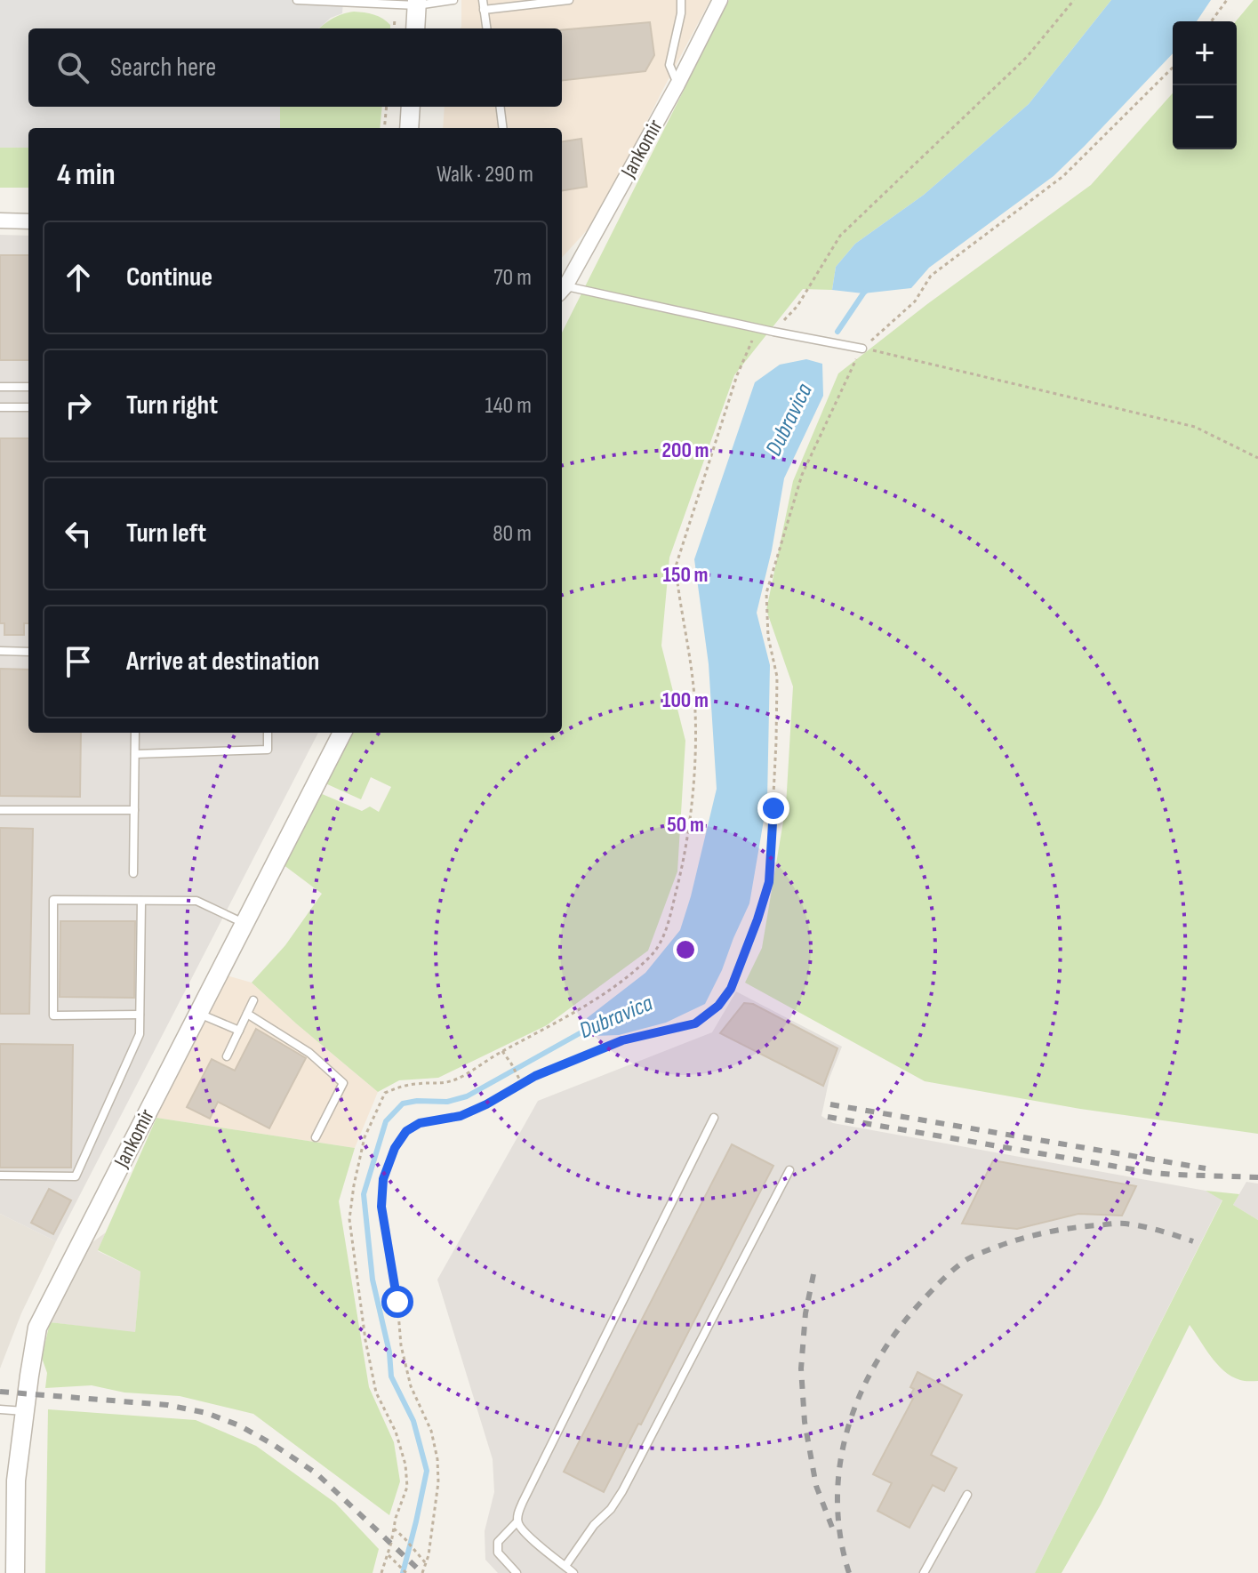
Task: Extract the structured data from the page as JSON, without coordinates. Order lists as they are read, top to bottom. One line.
{"streets":{"street":["Jankomir"]},"water":["Dubravica"],"page":{"map_buttons":["+","−"],"search":"Search here","heading":["4 min","Walk · 290 m"],"list":[["Continue","70 m"],["Turn right","140 m"],["Turn left","80 m"],"Arrive at destination"]},"rings":["200 m","150 m","100 m","50 m"]}
